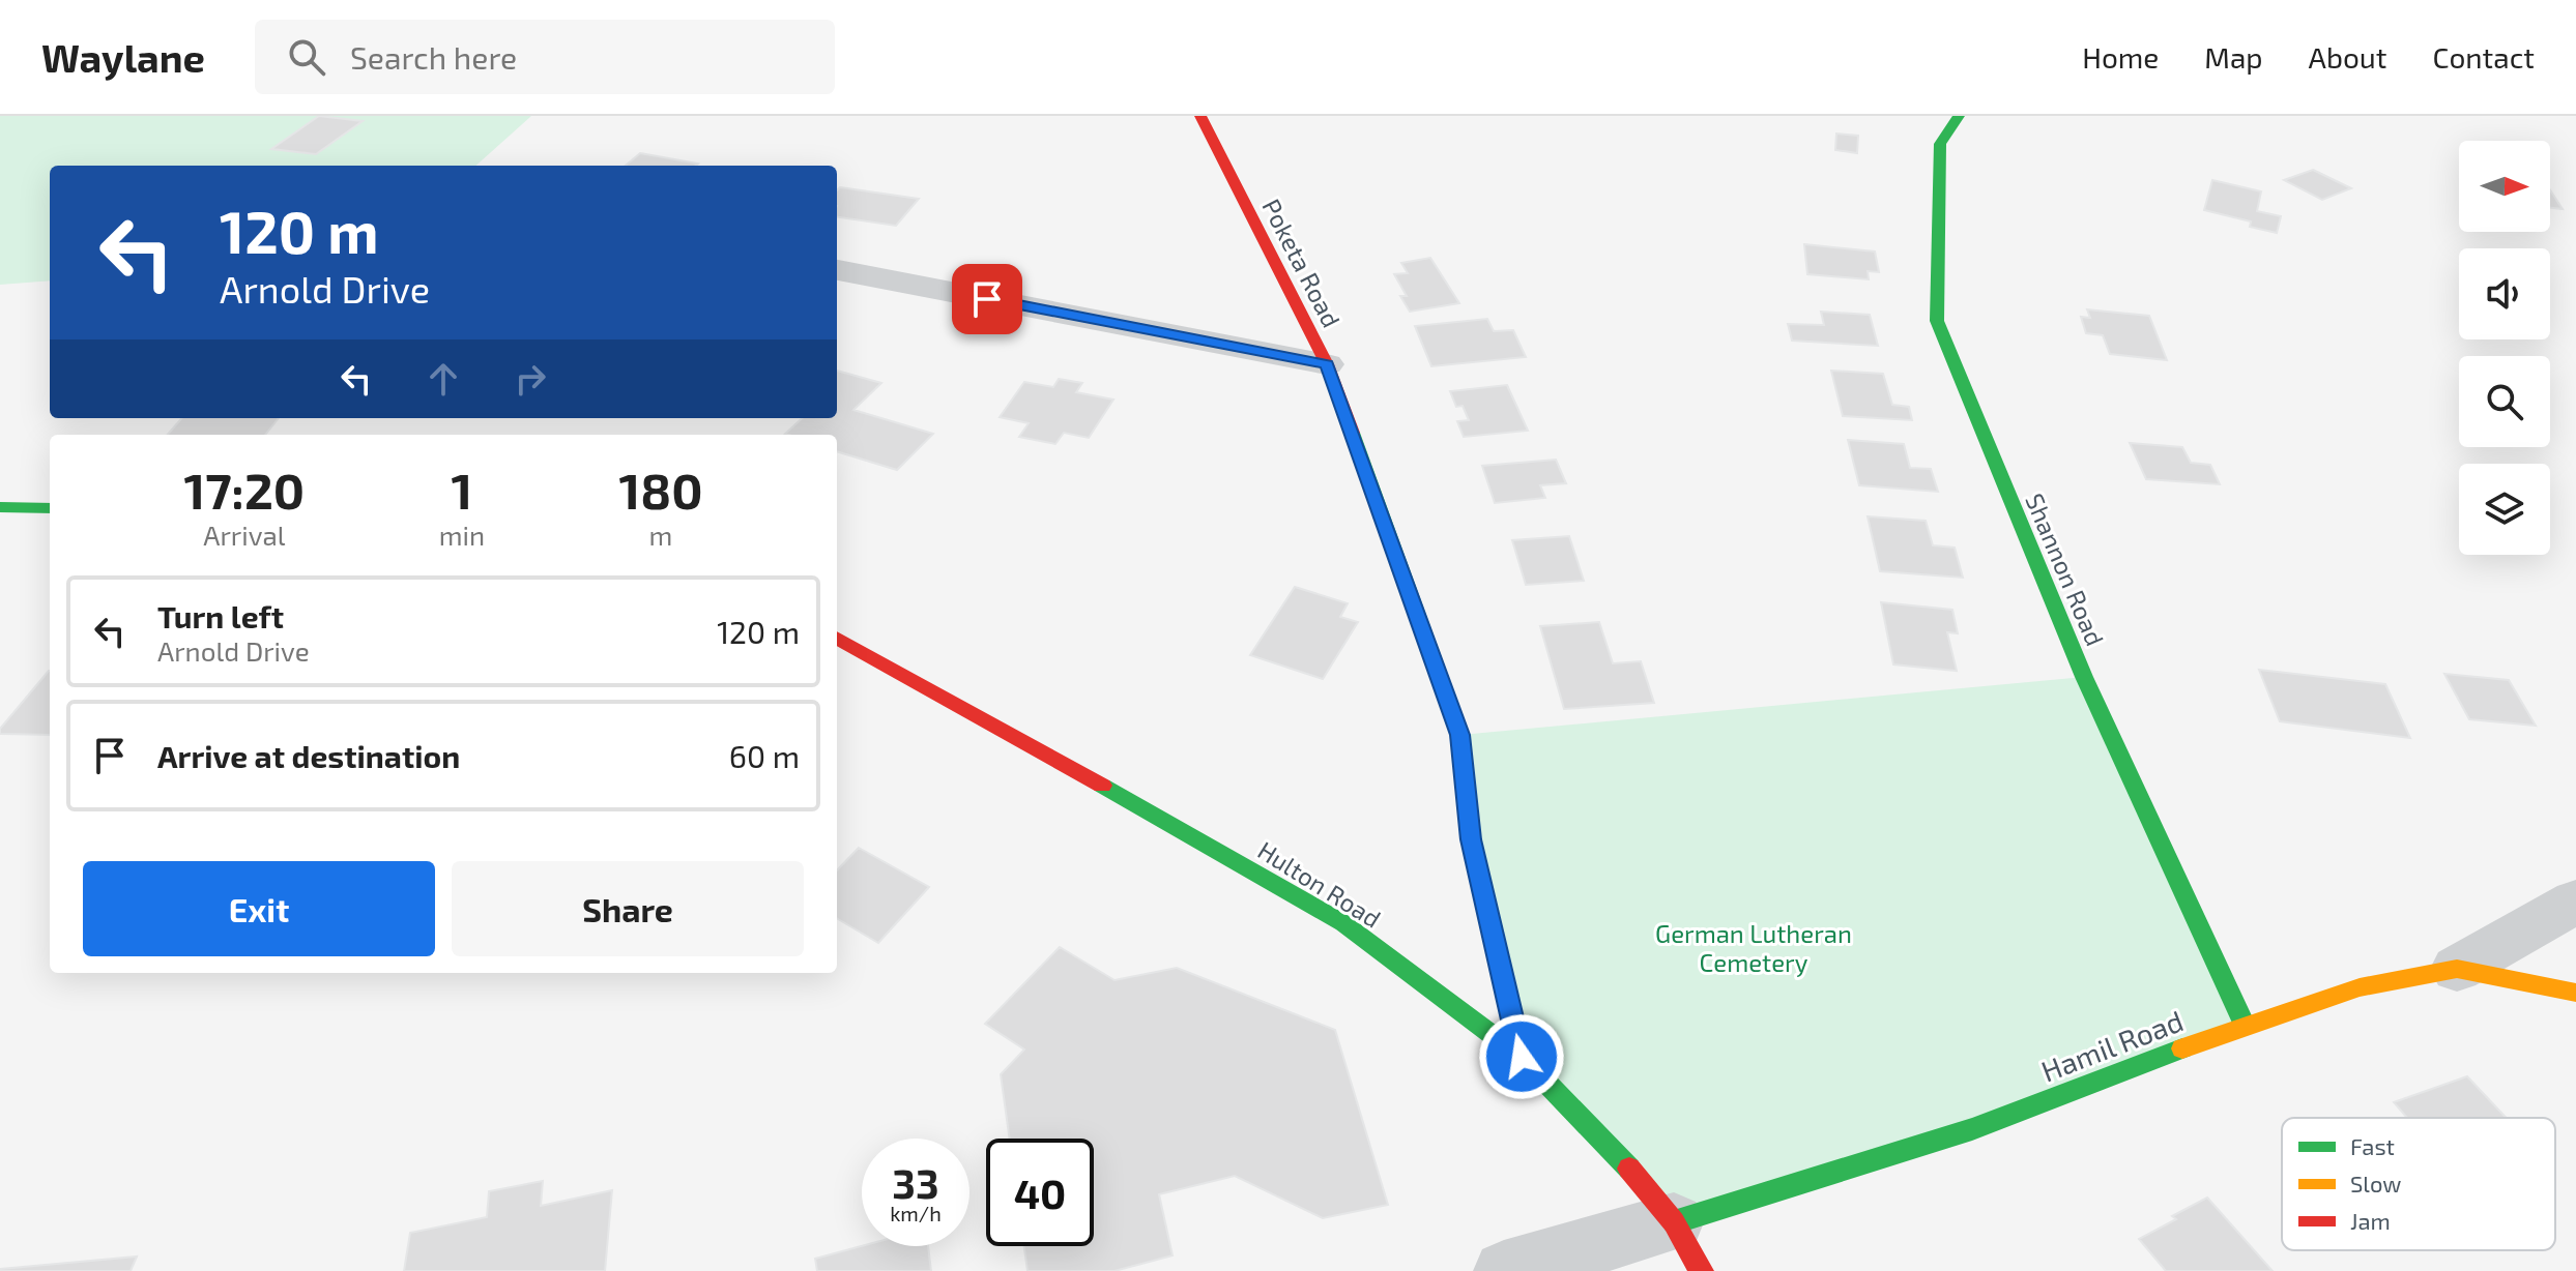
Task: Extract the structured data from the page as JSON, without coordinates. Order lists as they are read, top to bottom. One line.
{"streets":{"street":["Poketa Road","Shannon Road","Hulton Road","Hamil Road"]},"crossings":[["Poketa Road","Hulton Road"],["Shannon Road","Hamil Road"],["Hulton Road","Hamil Road"]],"parks":["German Lutheran Cemetery"],"legend":["Fast","Slow","Jam"],"north":"right","page":{"header":"Waylane","search":"Search here","nav":["Home","Map","About","Contact"],"turn":["120 m","Arnold Drive"],"eta":["17:20","Arrival","1","min","180","m"],"list":[{"name":"Turn left","note":"Arnold Drive","value":"120 m"},{"name":"Arrive at destination","value":"60 m"}],"buttons":["Exit","Share"],"speed":"33 km/h","limit":"40"}}
